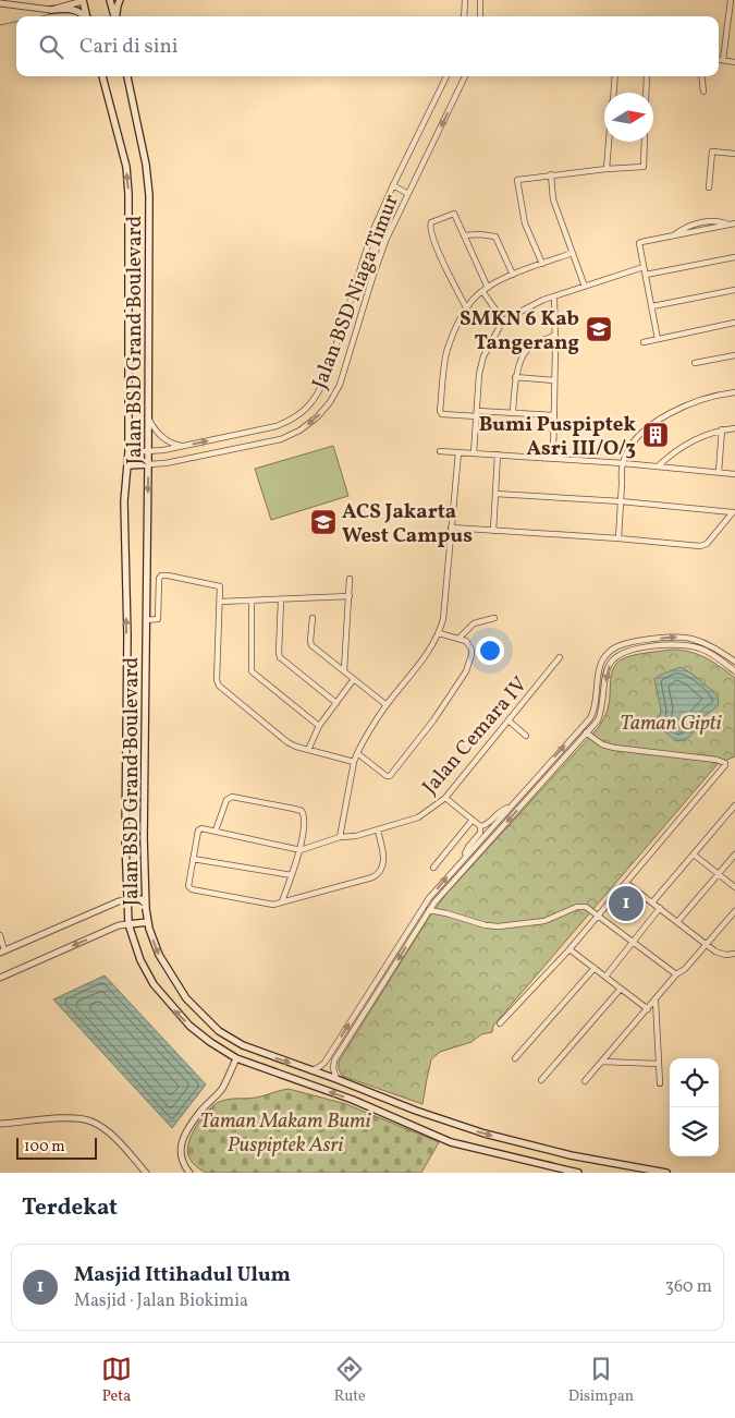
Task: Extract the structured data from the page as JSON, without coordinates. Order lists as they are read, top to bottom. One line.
{"streets":{"main road":["Jalan BSD Grand Boulevard"],"street":["Jalan BSD Niaga Timur","Jalan Cemara IV"]},"crossings":[["Jalan BSD Niaga Timur","Jalan BSD Grand Boulevard"]],"parks":["Taman Gipti","Taman Makam Bumi Puspiptek Asri"],"places":{"school or university":["SMKN 6 Kab Tangerang","ACS Jakarta West Campus"],"building":["Bumi Puspiptek Asri III/O/3"]},"scale_bar":"100 m","north":"right","page":{"search":"Cari di sini","pins":"1","scale":"100 m","heading":"Terdekat","list":[{"mark":"1","name":"Masjid Ittihadul Ulum","note":"Masjid · Jalan Biokimia","value":"360 m"}],"nav":["Peta","Rute","Disimpan"]}}
